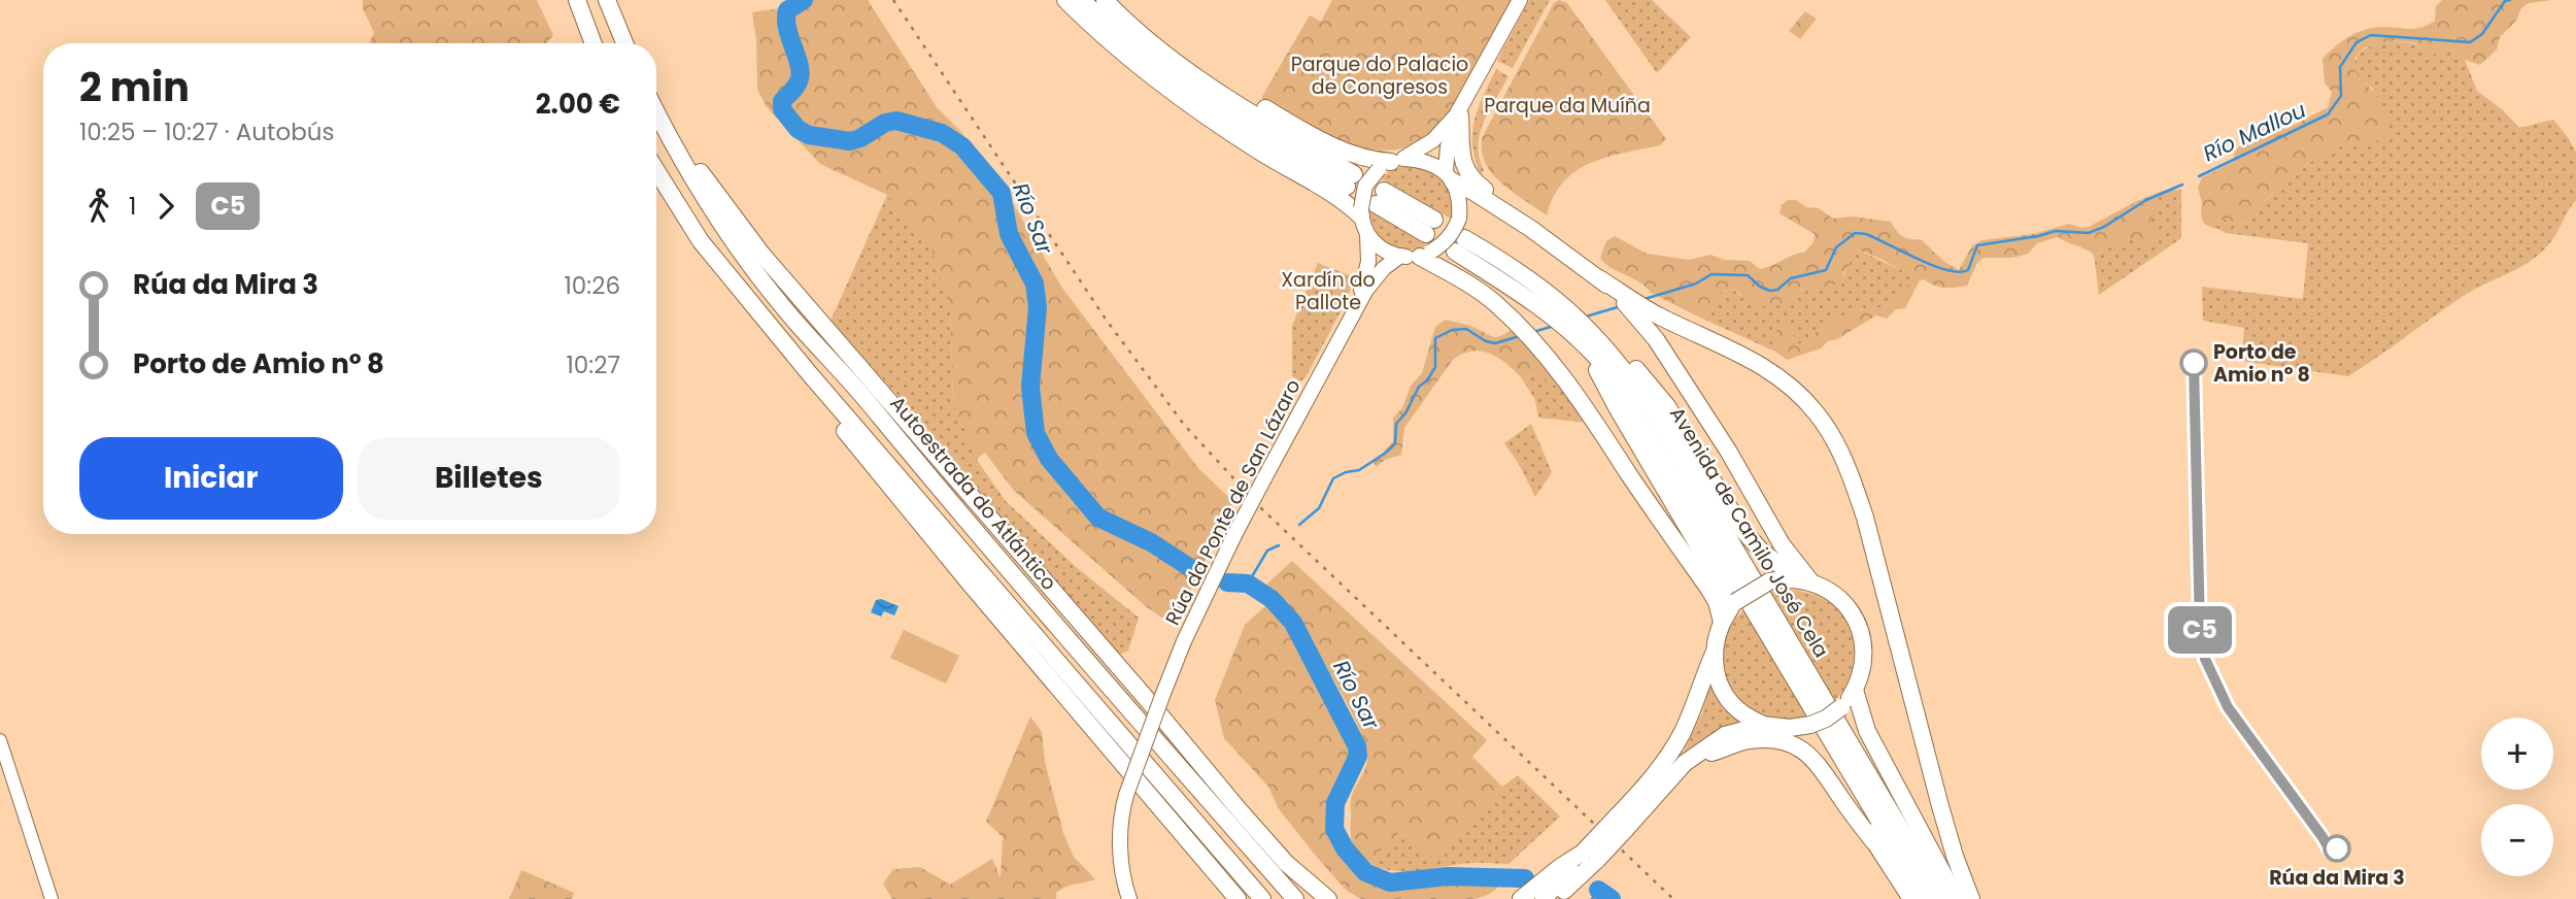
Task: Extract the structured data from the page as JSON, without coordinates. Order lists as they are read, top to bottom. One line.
{"streets":{"highway":["Autoestrada do Atlántico","Avenida de Camilo José Cela"],"main road":["Rúa da Ponte de San Lázaro"]},"water":["Río Mallou","Río Sar"],"parks":["Parque do Palacio de Congresos","Parque da Muíña","Xardín do Pallote"],"places":["Porto de Amio nº 8","Rúa da Mira 3"],"lines":["bus line C5"],"page":{"on_map":"C5","heading":["2 min","10:25 – 10:27 · Autobús","2.00 €"],"legs":["1","C5"],"list":[{"name":"Rúa da Mira 3","value":"10:26"},{"name":"Porto de Amio nº 8","value":"10:27"}],"buttons":["Iniciar","Billetes"],"map_buttons":["+","−"]}}
